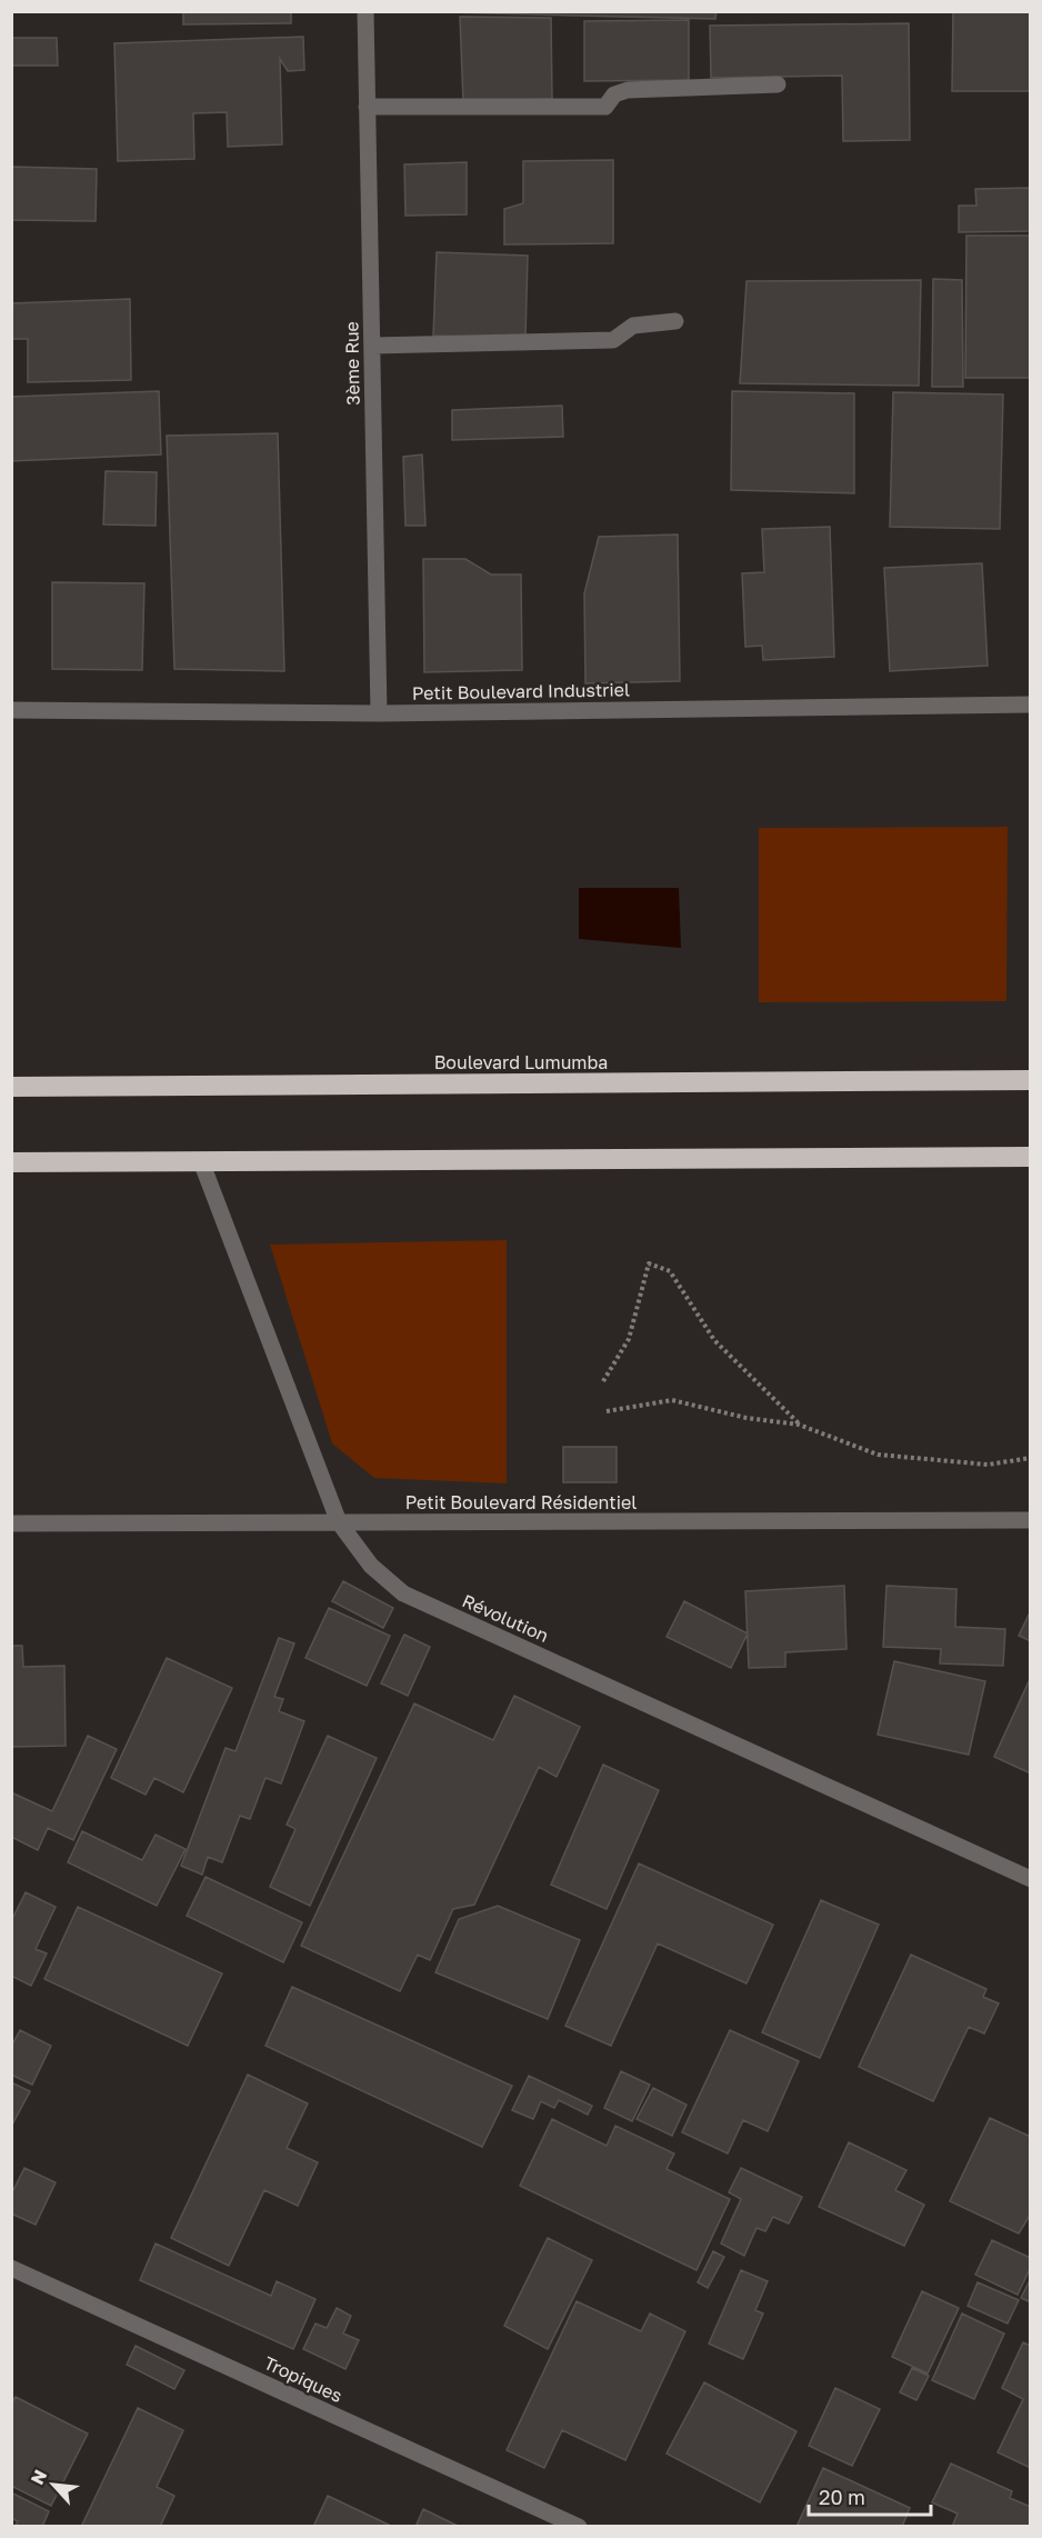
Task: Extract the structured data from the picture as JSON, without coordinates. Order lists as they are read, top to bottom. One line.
{"streets":{"highway":["Boulevard Lumumba"],"street":["3ème Rue","Petit Boulevard Industriel","Petit Boulevard Résidentiel","Révolution","Tropiques"]},"crossings":[["3ème Rue","Petit Boulevard Industriel"],["Petit Boulevard Résidentiel","Révolution"]],"scale_bar":"20 m","north":"top left"}
